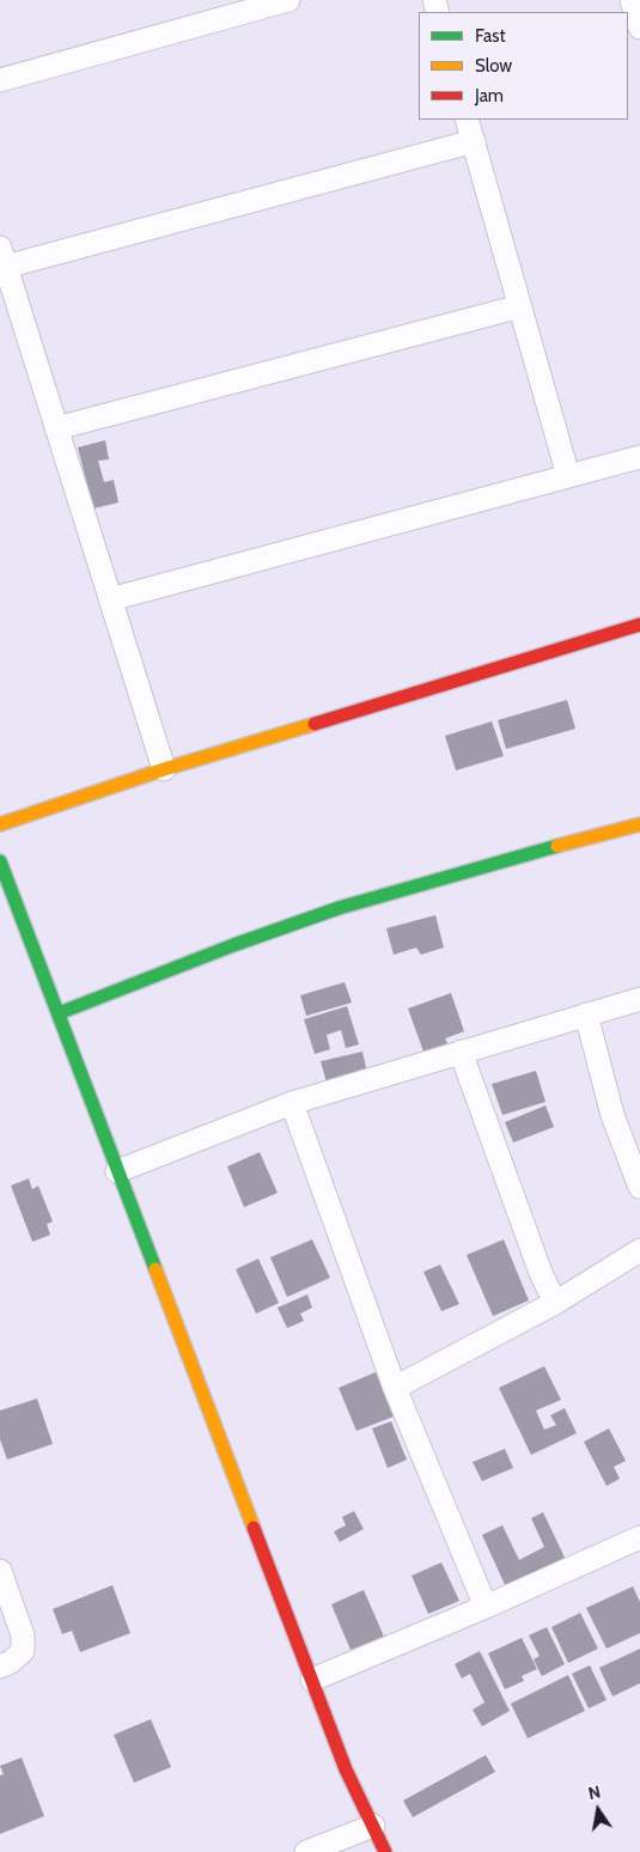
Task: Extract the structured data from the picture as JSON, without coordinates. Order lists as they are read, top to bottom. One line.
{"legend":["Fast","Slow","Jam"],"north":"top"}
